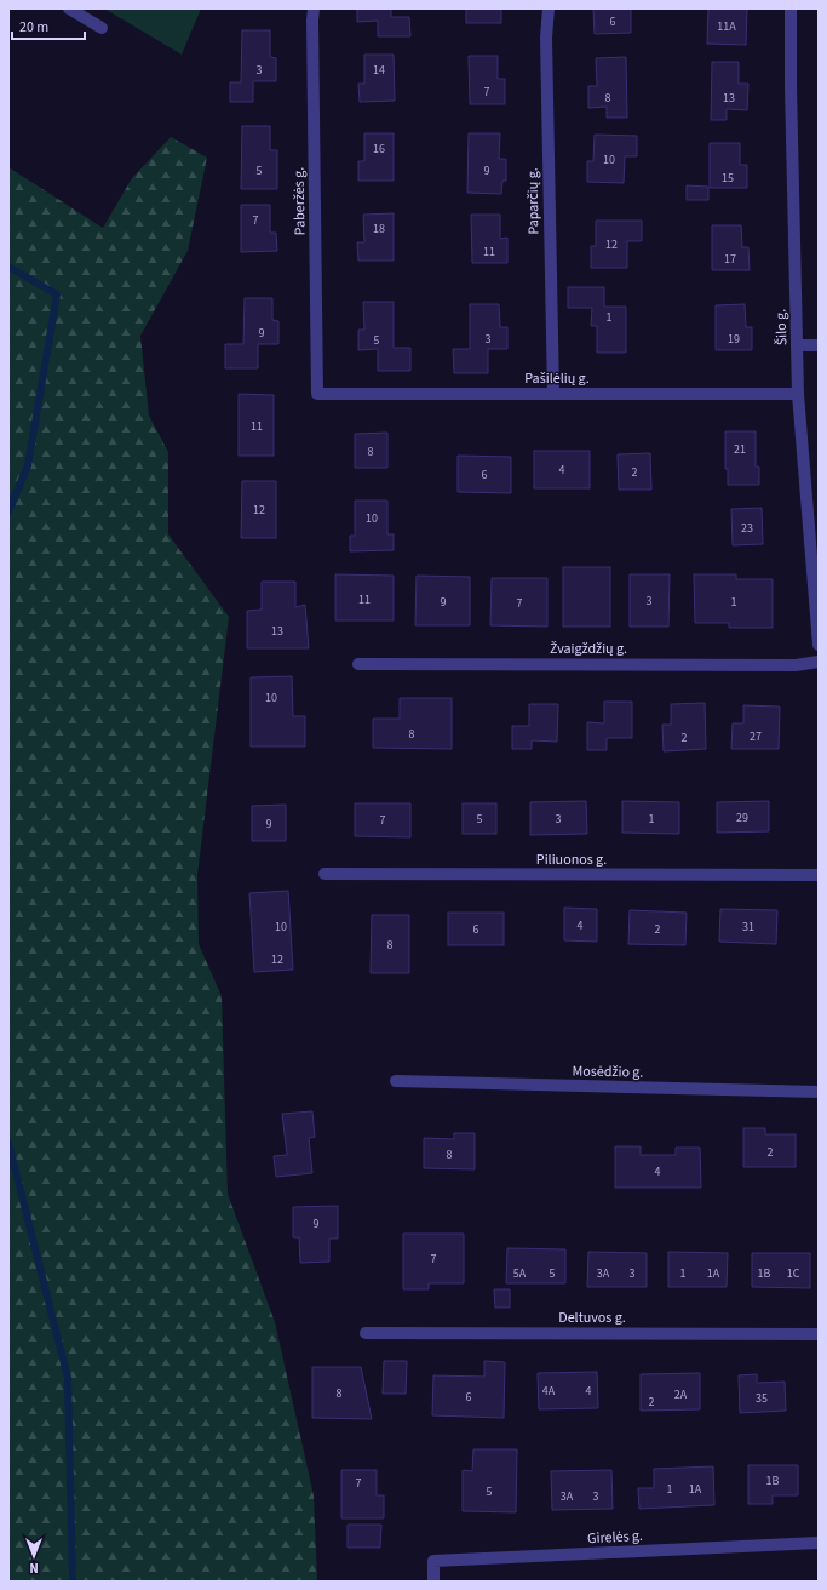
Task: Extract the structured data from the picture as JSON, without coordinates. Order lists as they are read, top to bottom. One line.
{"streets":{"street":["Paberžės g.","Paparčių g.","Šilo g.","Pašilėlių g.","Žvaigždžių g.","Piliuonos g.","Mosėdžio g.","Deltuvos g.","Girelės g."]},"crossings":[["Paberžės g.","Pašilėlių g."],["Paparčių g.","Pašilėlių g."],["Šilo g.","Pašilėlių g."]],"house_numbers":["6","11A","3","14","7","8","13","16","10","5","9","15","7","18","12","11","17","1","9","3","19","5","11","21","8","4","2","6","12","10","23","11","3","9","1","7","13","10","8","27","2","29","5","3","1","7","9","4","10","31","6","2","8","12","2","8","4","9","7","5A","5","3A","3","1","1A","1B","1C","4A","4","8","2A","6","35","2","1B","7","1","1A","5","3A","3"],"scale_bar":"20 m","north":"bottom"}
